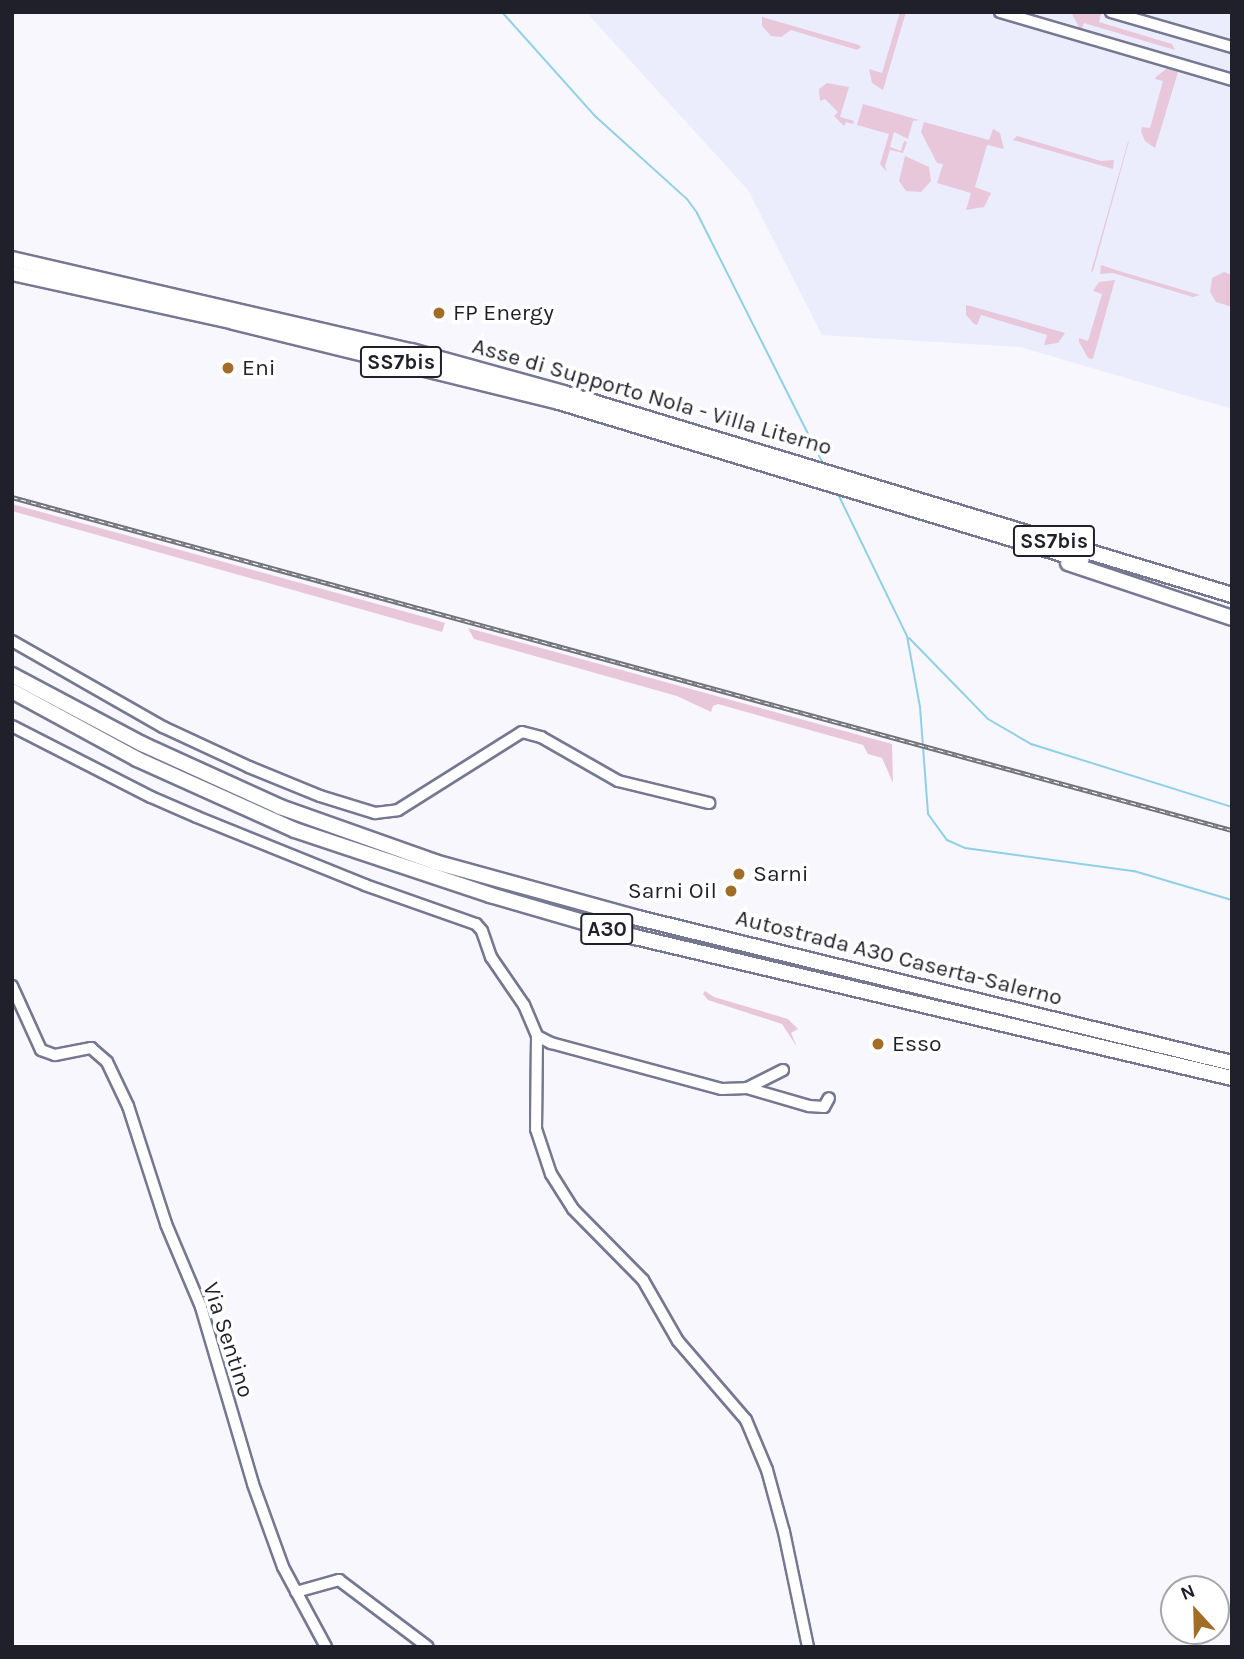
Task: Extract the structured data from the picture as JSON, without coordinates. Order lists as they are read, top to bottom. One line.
{"streets":{"highway":["SS7bis","Asse di Supporto Nola - Villa Literno","A30","Autostrada A30 Caserta-Salerno"],"street":["Via Sentino"]},"places":["FP Energy","Eni","Sarni","Sarni Oil","Esso"],"north":"top"}
